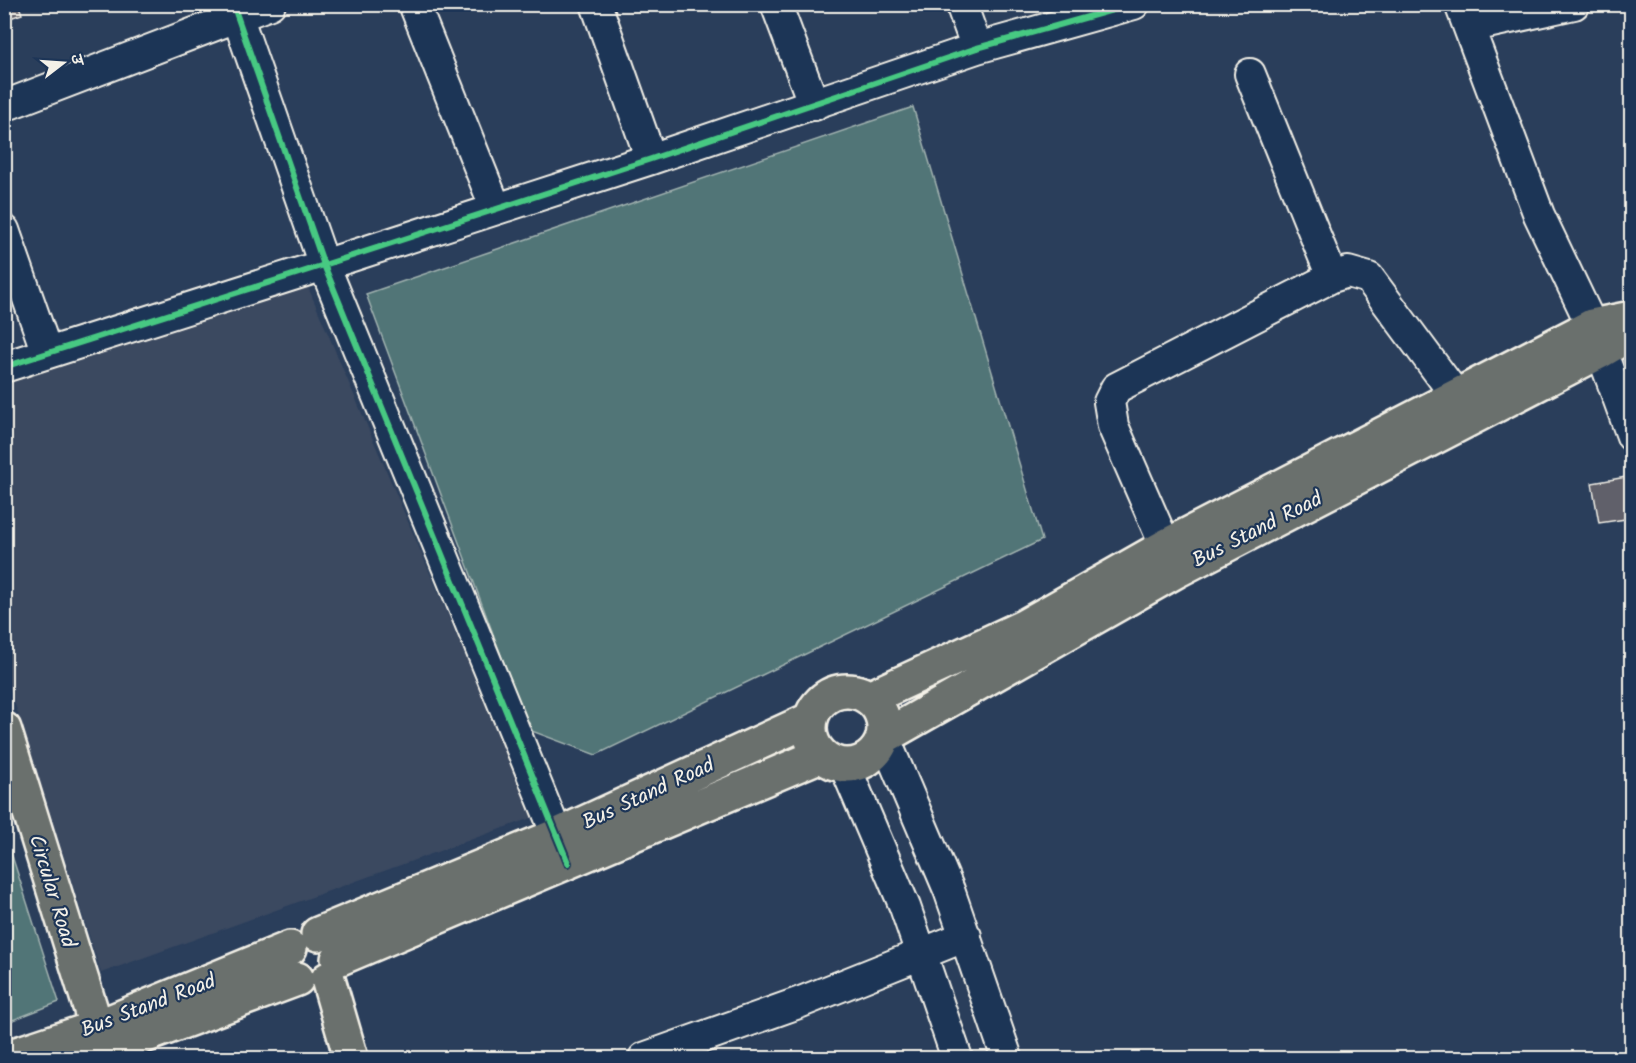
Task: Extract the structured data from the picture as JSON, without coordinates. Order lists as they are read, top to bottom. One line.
{"streets":{"main road":["Bus Stand Road","Circular Road"]},"crossings":[["Bus Stand Road","Circular Road"]],"north":"right"}
